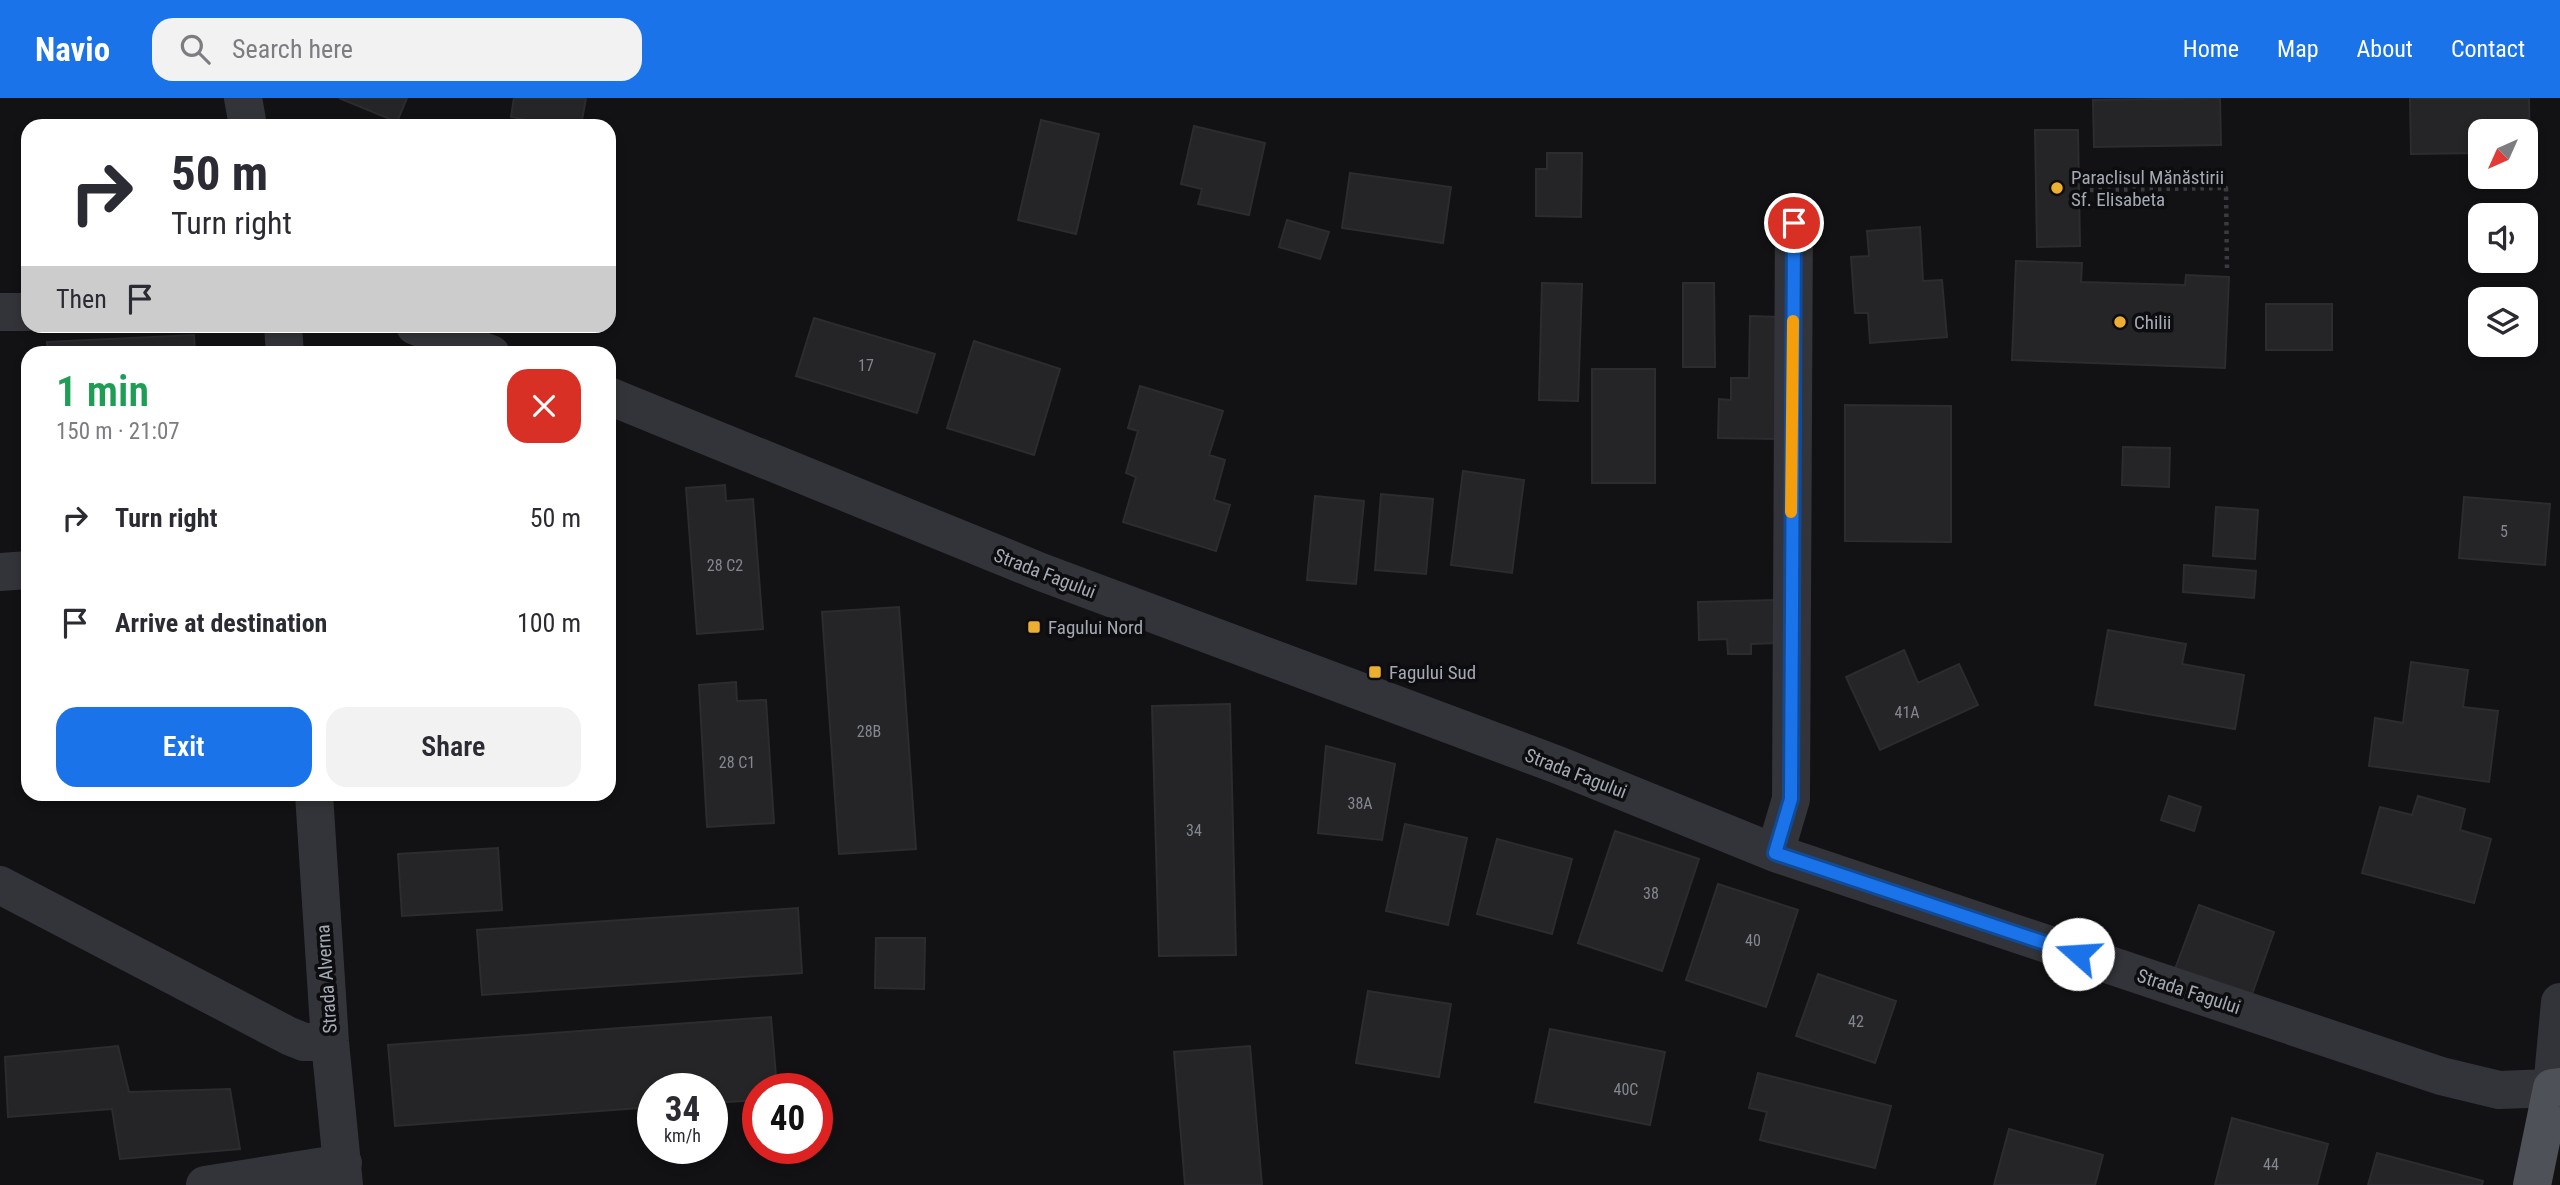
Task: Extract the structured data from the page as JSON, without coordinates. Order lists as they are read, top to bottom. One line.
{"streets":{"street":["Strada Fagului","Strada Alverna"]},"places":{"other":["Paraclisul Mănăstirii Sf. Elisabeta","Chilii"],"transit":["Fagului Nord","Fagului Sud"]},"house_numbers":["17","5","28 C2","41A","28B","28 C1","38A","34","38","40","42","40C","44"],"north":"bottom left","page":{"header":"Navio","search":"Search here","nav":["Home","Map","About","Contact"],"turn":["50 m","Turn right"],"then":"Then","heading":["1 min","150 m · 21:07"],"list":[{"name":"Turn right","value":"50 m"},{"name":"Arrive at destination","value":"100 m"}],"buttons":["Exit","Share"],"speed":"34 km/h","limit":"40"}}
